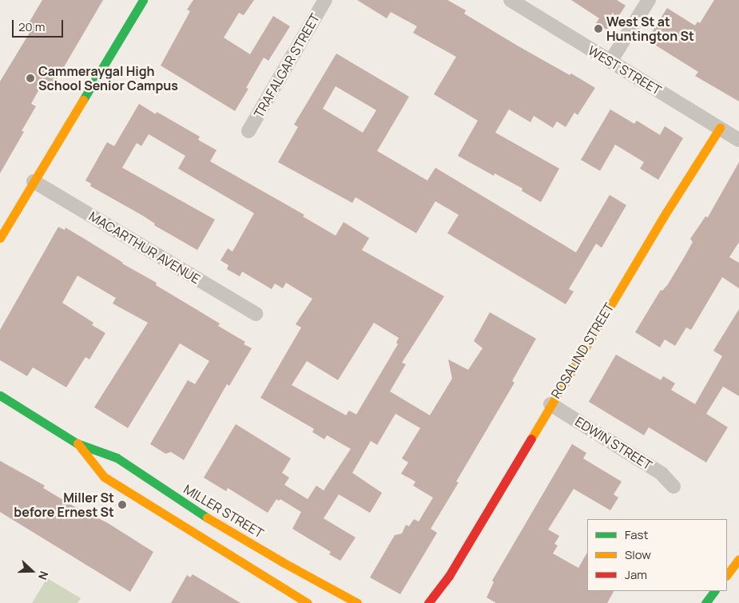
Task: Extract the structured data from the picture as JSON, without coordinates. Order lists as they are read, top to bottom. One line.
{"streets":{"main road":["ROSALIND STREET","MILLER STREET"],"street":["TRAFALGAR STREET","WEST STREET","MACARTHUR AVENUE","EDWIN STREET"]},"crossings":[["WEST STREET","ROSALIND STREET"],["ROSALIND STREET","EDWIN STREET"]],"places":["West St at Huntington St","Cammeraygal High School Senior Campus","Miller St before Ernest St"],"legend":["Fast","Slow","Jam"],"scale_bar":"20 m","north":"right"}
